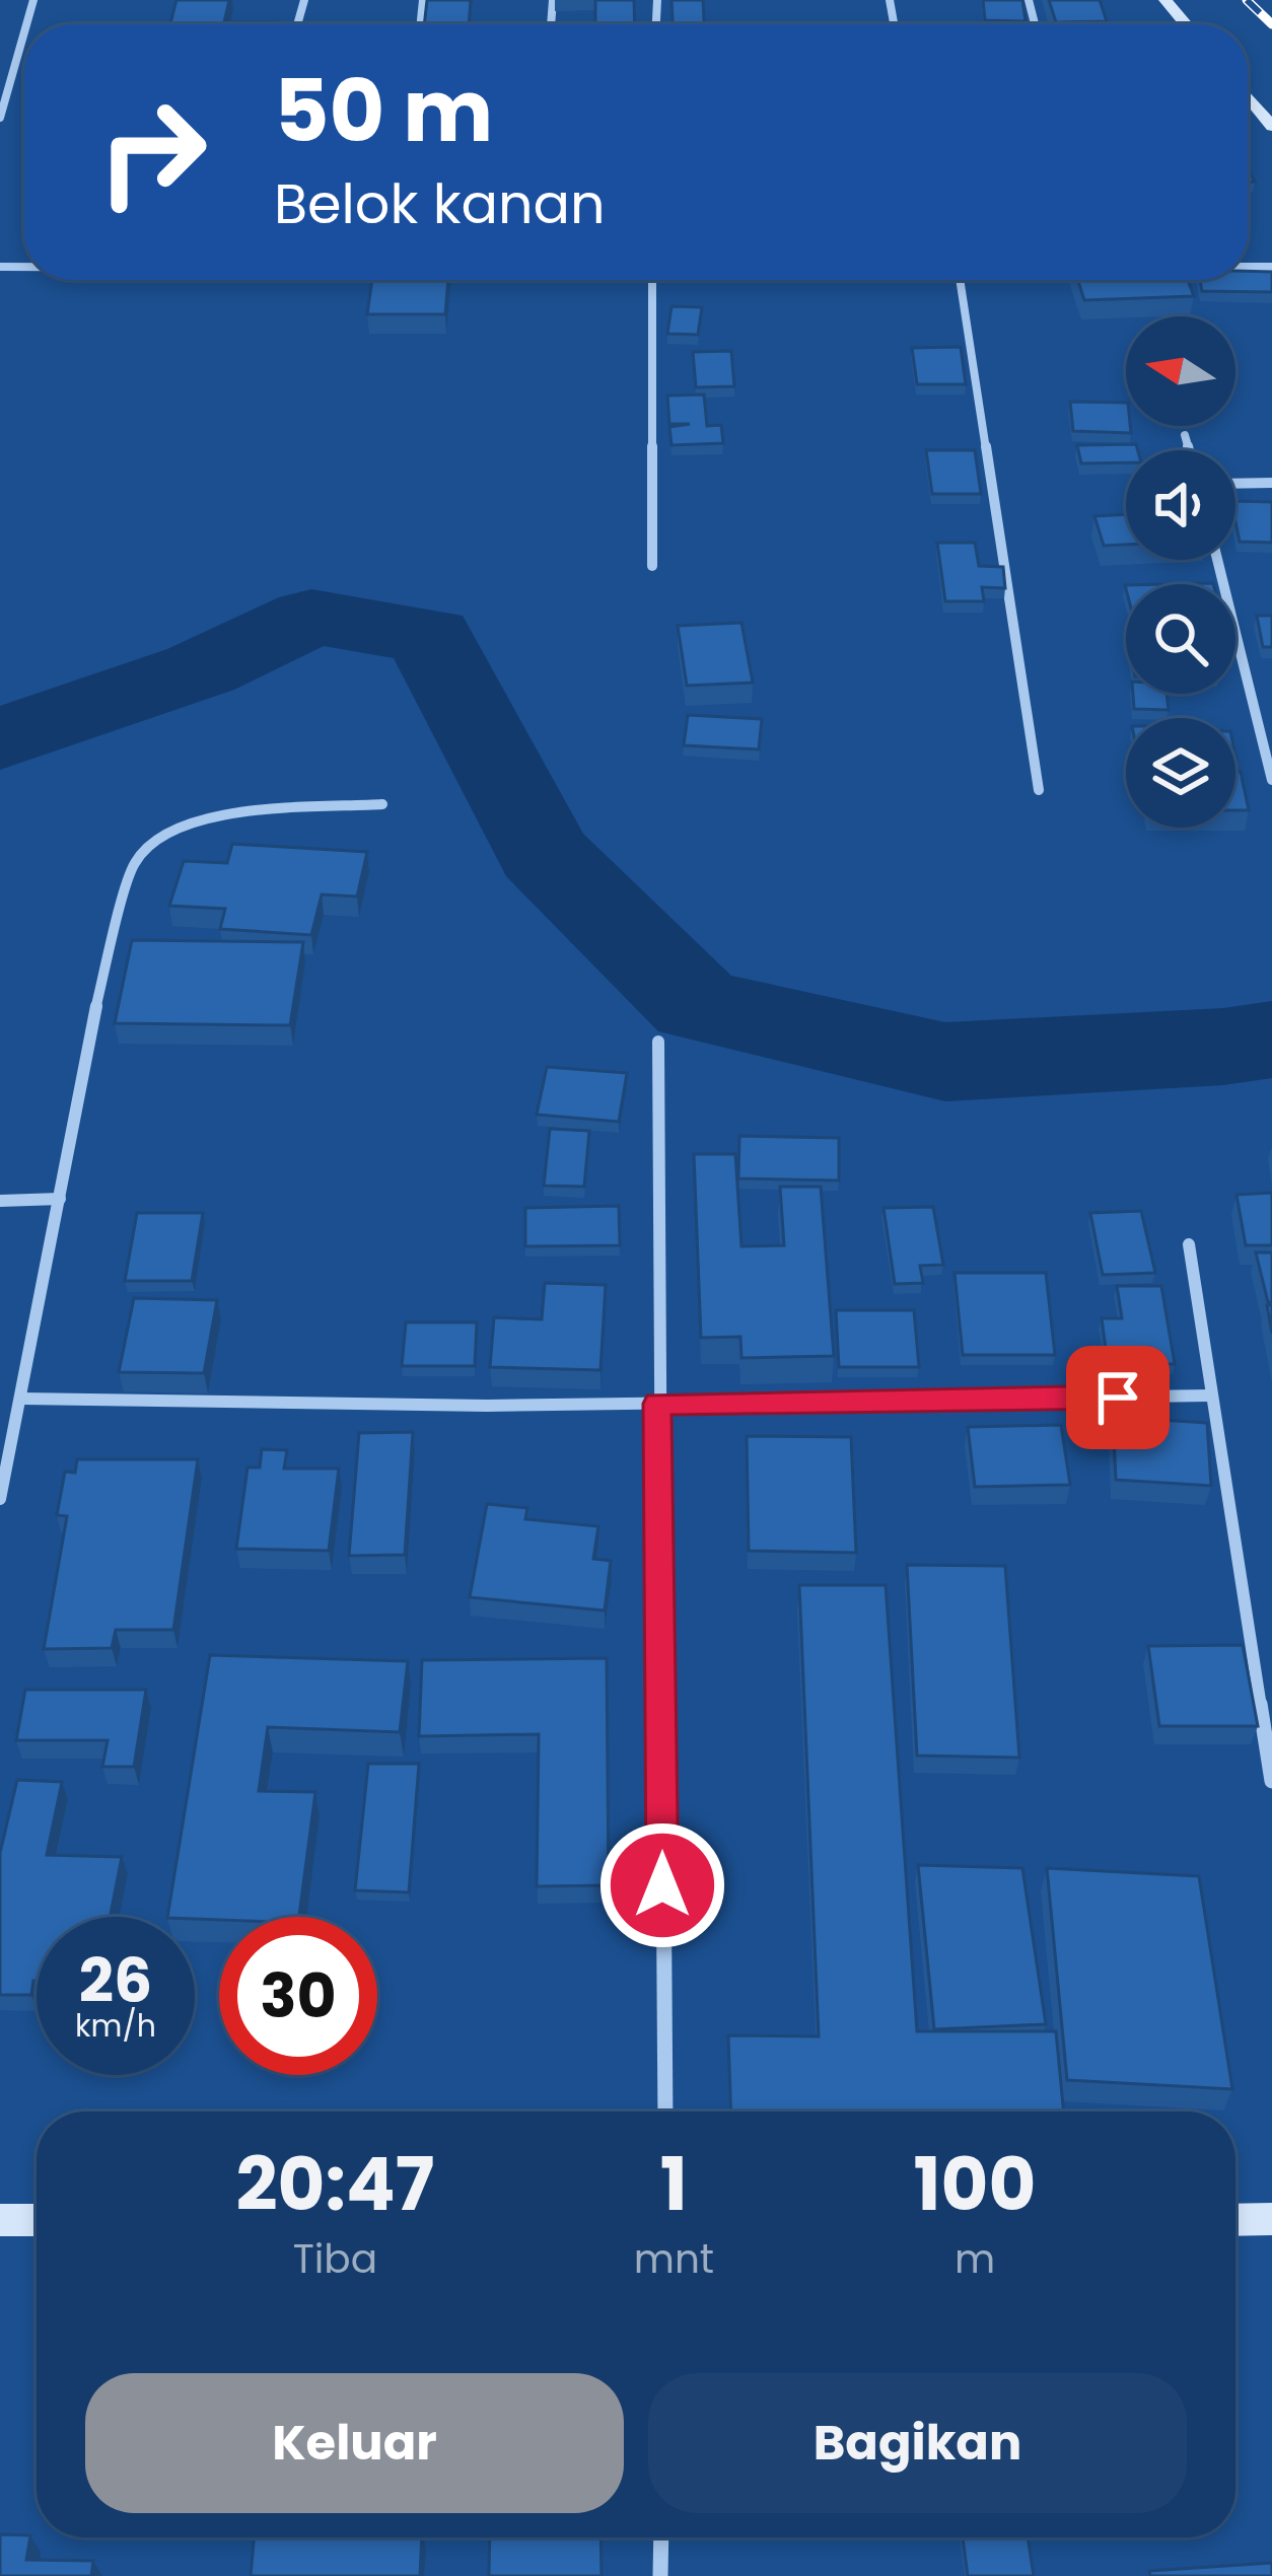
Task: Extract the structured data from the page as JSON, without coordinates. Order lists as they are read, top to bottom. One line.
{"north":"left","page":{"turn":["50 m","Belok kanan"],"speed":"26 km/h","limit":"30","eta":["20:47","Tiba","1","mnt","100","m"],"buttons":["Keluar","Bagikan"]}}
